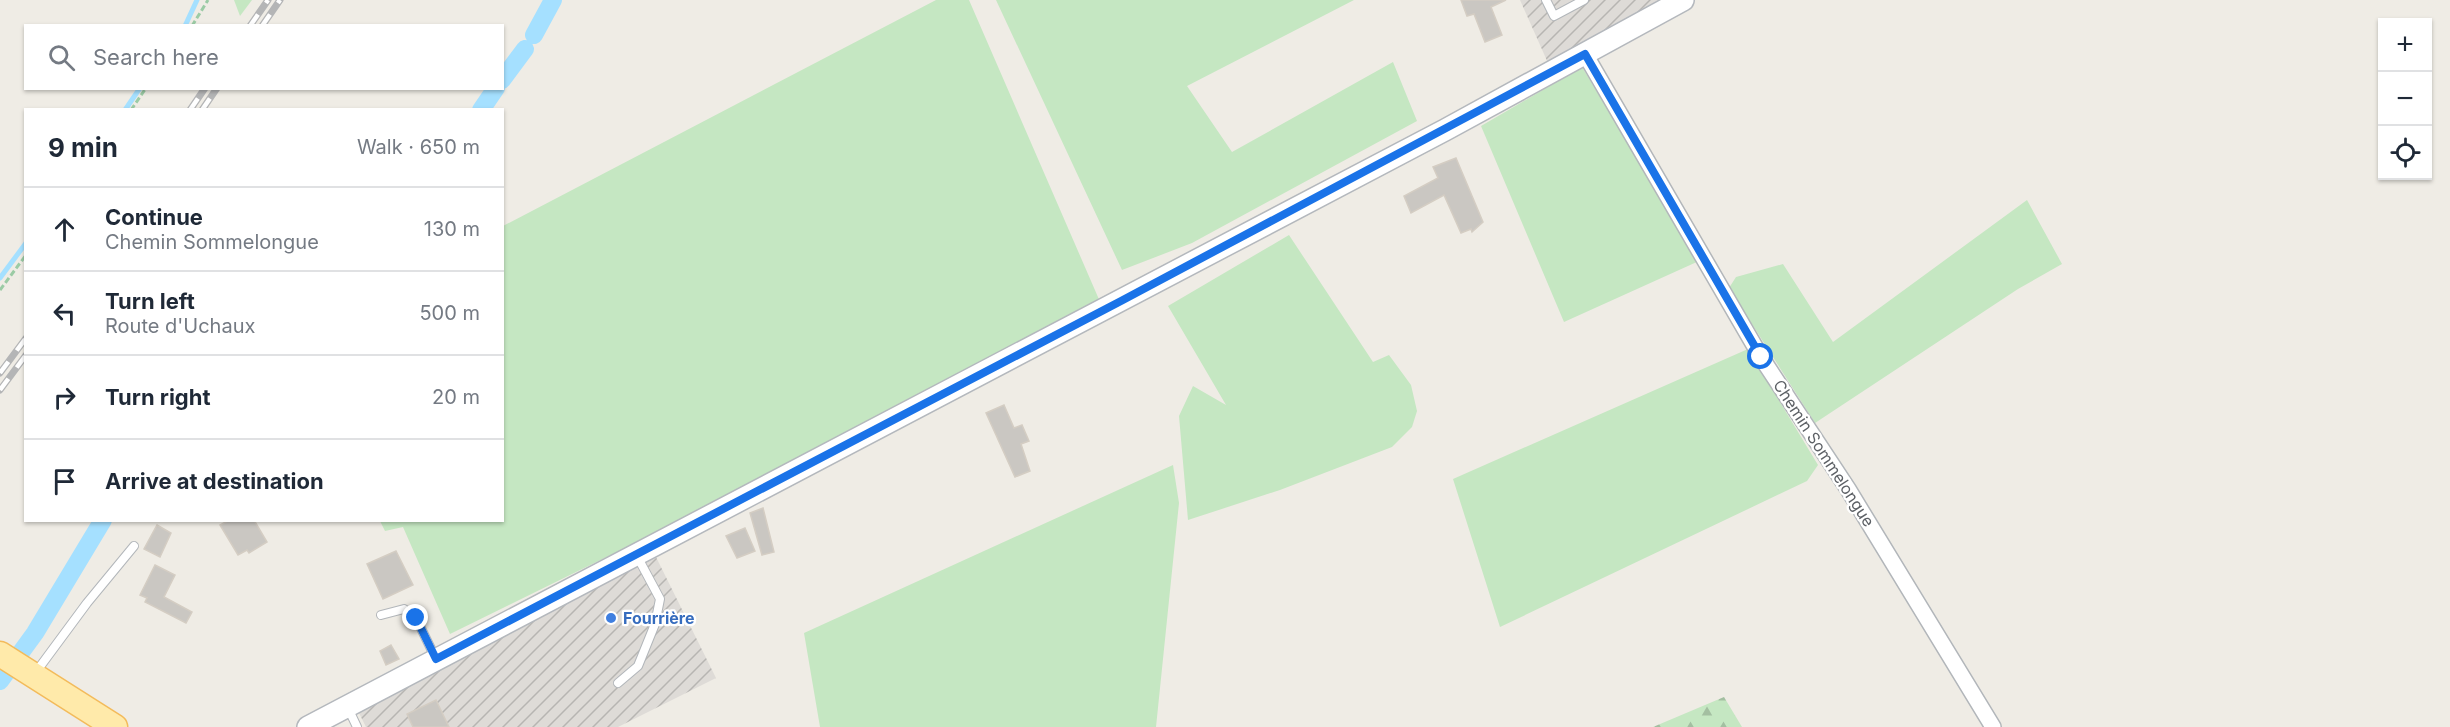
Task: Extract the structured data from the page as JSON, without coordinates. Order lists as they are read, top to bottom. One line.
{"streets":{"street":["Chemin Sommelongue"]},"places":["Fourrière"],"page":{"map_buttons":["+","−"],"search":"Search here","heading":["9 min","Walk · 650 m"],"list":[["Continue","Chemin Sommelongue","130 m"],["Turn left","Route d'Uchaux","500 m"],["Turn right","20 m"],"Arrive at destination"]}}
